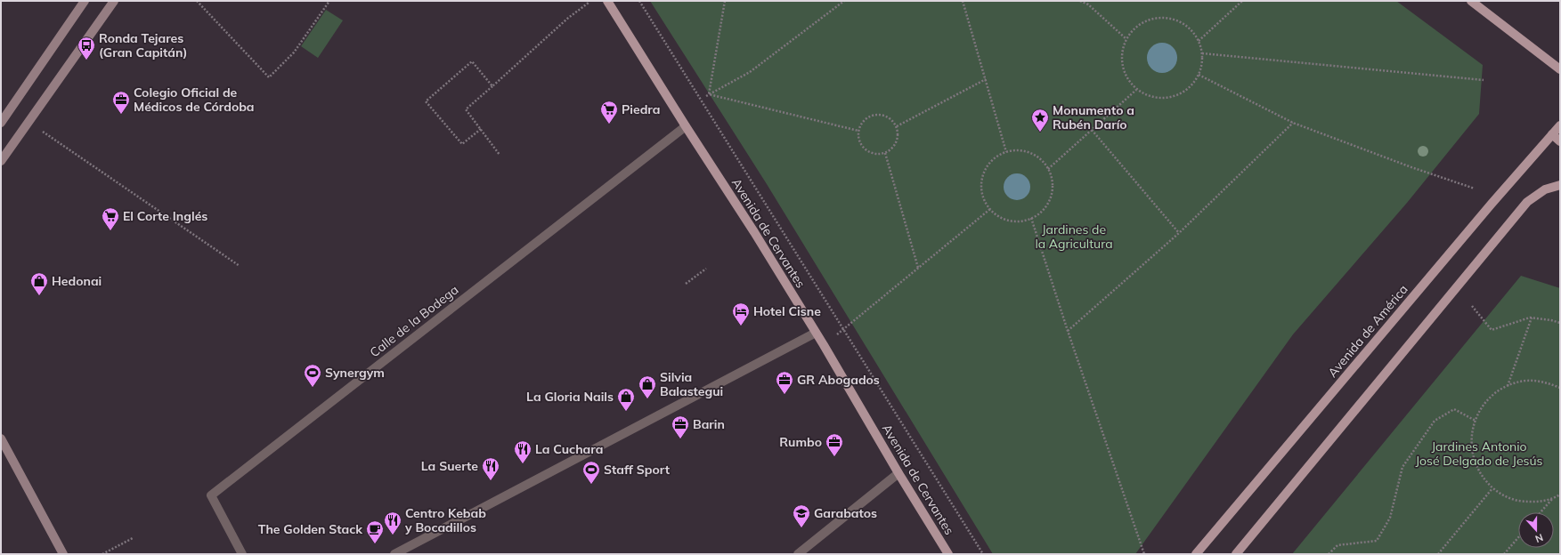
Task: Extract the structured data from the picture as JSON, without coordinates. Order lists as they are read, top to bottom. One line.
{"streets":{"main road":["Avenida de Cervantes","Avenida de América"],"street":["Calle de la Bodega"]},"crossings":[["Avenida de Cervantes","Calle de la Bodega"]],"parks":["Jardines de la Agricultura","Jardines Antonio José Delgado de Jesús"],"places":{"bus stop":["Ronda Tejares (Gran Capitán)"],"office":["Colegio Oficial de Médicos de Córdoba","GR Abogados","Barin","Rumbo"],"supermarket":["Piedra","El Corte Inglés"],"place":["Monumento a Rubén Darío"],"shop":["Hedonai","Silvia Balastegui","La Gloria Nails"],"hotel":["Hotel Cisne"],"sports":["Synergym","Staff Sport"],"restaurant":["La Cuchara","La Suerte","Centro Kebab y Bocadillos"],"school or university":["Garabatos"],"cafe":["The Golden Stack"]},"north":"bottom"}
